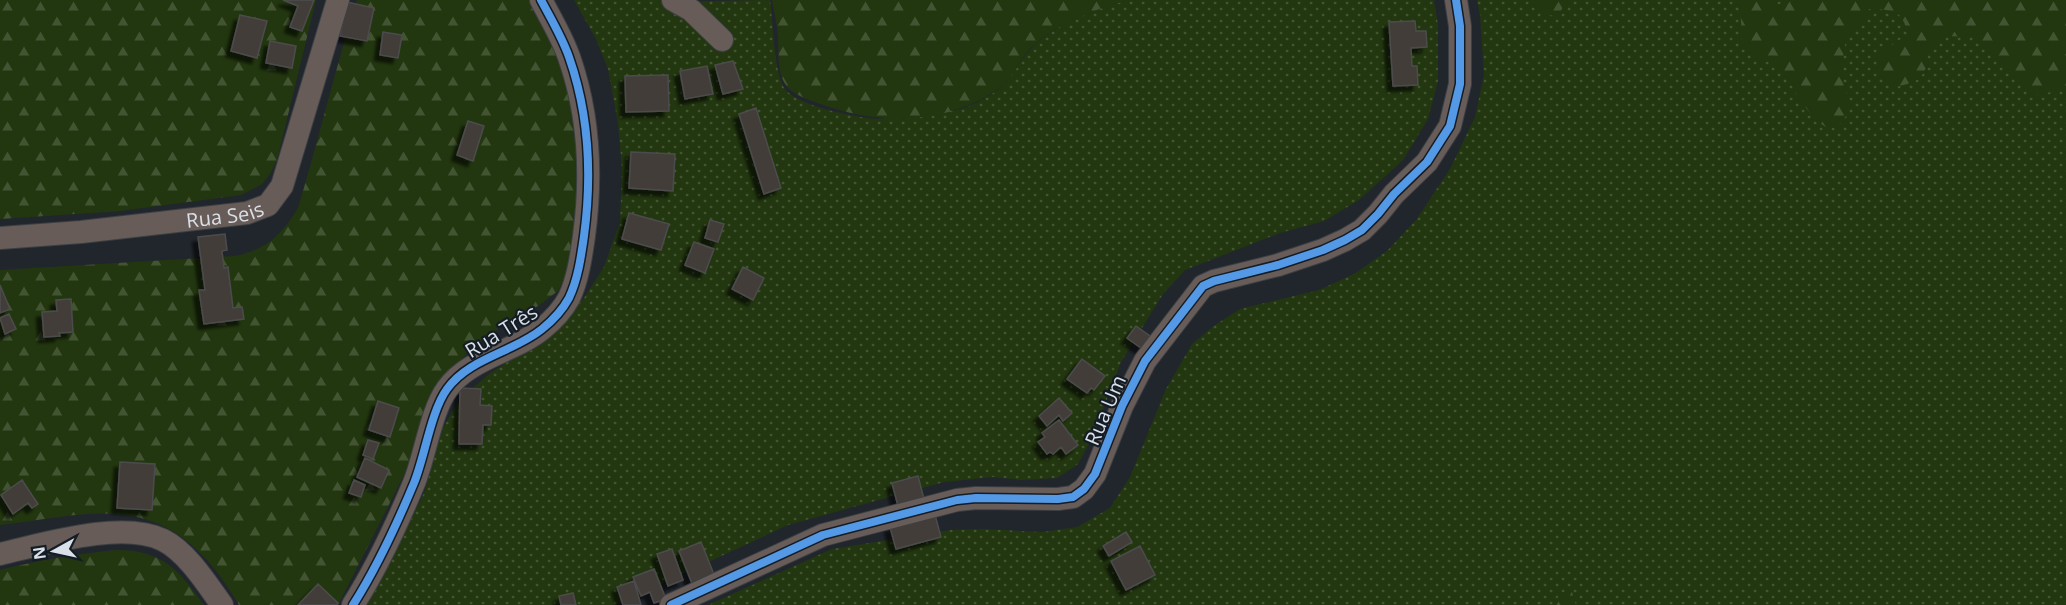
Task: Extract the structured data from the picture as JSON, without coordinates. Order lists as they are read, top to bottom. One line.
{"streets":{"street":["Rua Seis","Rua Três","Rua Um"]},"north":"left"}
